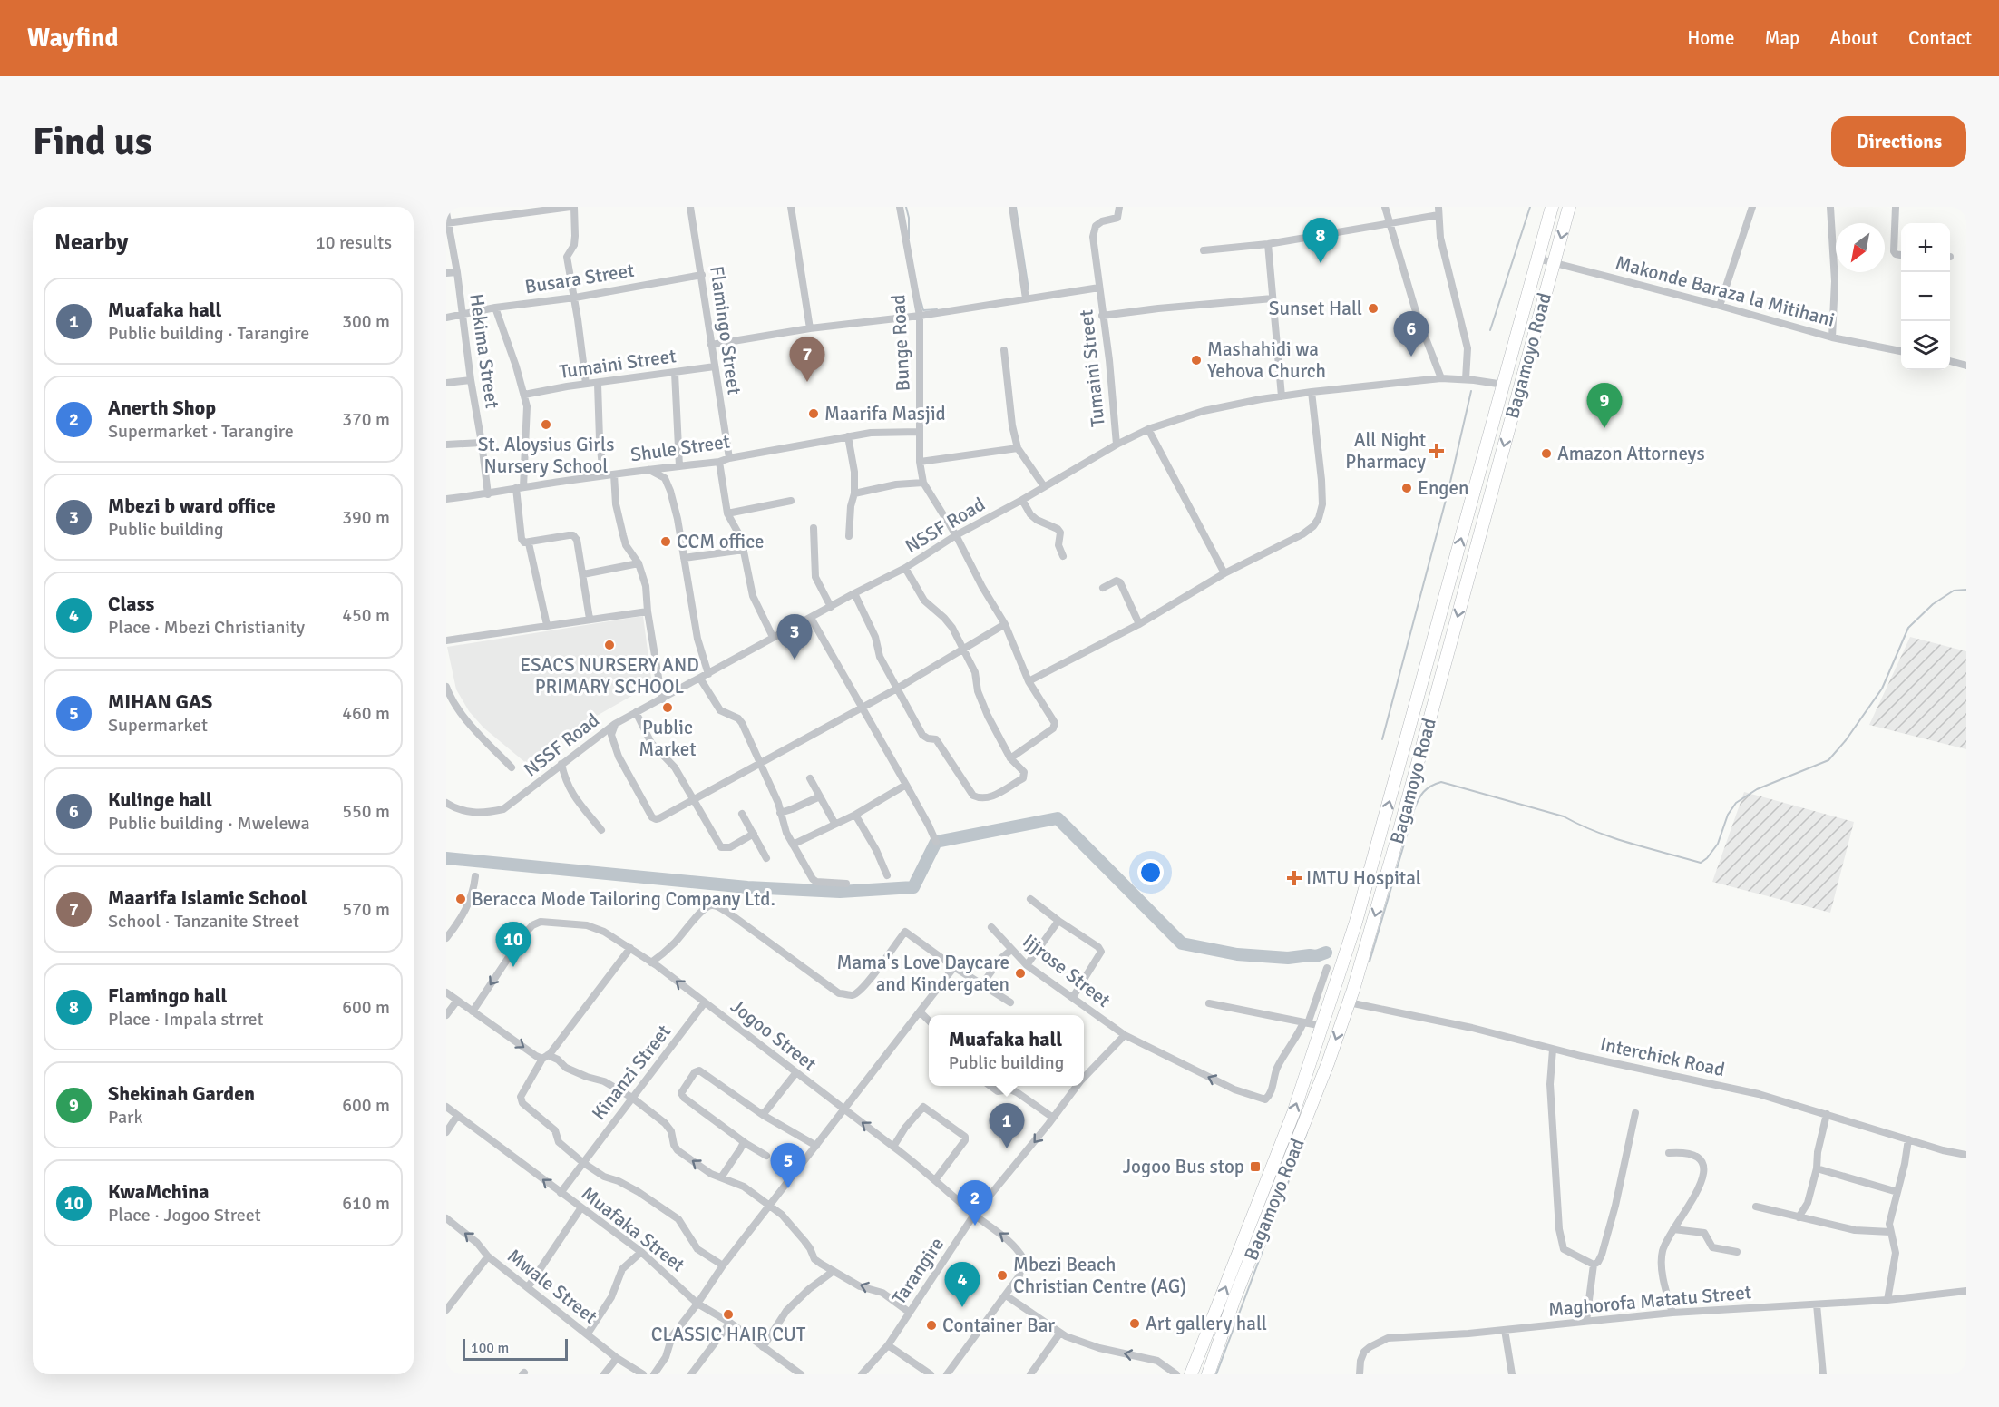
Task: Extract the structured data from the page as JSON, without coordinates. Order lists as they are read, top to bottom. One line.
{"streets":{"highway":["Bagamoyo Road"],"street":["Busara Street","Makonde Baraza la Mitihani","Flamingo Street","Bunge Road","Hekima Street","Tumaini Street","Shule Street","NSSF Road","Ijjrose Street","Jogoo Street","Interchick Road","Kinanzi Street","Muafaka Street","Tarangire","Mwale Street","Maghorofa Matatu Street"]},"crossings":[["Busara Street","Flamingo Street"],["Busara Street","Hekima Street"],["Makonde Baraza la Mitihani","Bagamoyo Road"],["Flamingo Street","Tumaini Street"],["Flamingo Street","Shule Street"],["Bunge Road","Tumaini Street"],["Bunge Road","Shule Street"],["Bunge Road","NSSF Road"],["Hekima Street","Shule Street"],["Bagamoyo Road","NSSF Road"],["Bagamoyo Road","Interchick Road"],["Tumaini Street","NSSF Road"],["Ijjrose Street","Tarangire"],["Jogoo Street","Kinanzi Street"],["Jogoo Street","Tarangire"],["Kinanzi Street","Muafaka Street"]],"places":{"other":["Sunset Hall","Mashahidi wa Yehova Church","Maarifa Masjid","St. Aloysius Girls Nursery School","Amazon Attorneys","Engen","CCM office","ESACS NURSERY AND PRIMARY SCHOOL","Public Market","Beracca Mode Tailoring Company Ltd.","Mama's Love Daycare and Kindergaten","Mbezi Beach Christian Centre (AG)","CLASSIC HAIR CUT","Art gallery hall","Container Bar"],"health":["All Night Pharmacy","IMTU Hospital"],"transit":["Jogoo Bus stop"]},"scale_bar":"100 m","north":"bottom left","page":{"header":"Wayfind","nav":["Home","Map","About","Contact"],"buttons":"Directions","title":"Find us","heading":["Nearby","10 results"],"pins":["8","6","7","9","3","10","1","5","2","4"],"map_buttons":["+","−"],"list":[{"mark":"1","name":"Muafaka hall","note":"Public building · Tarangire","value":"300 m"},{"mark":"2","name":"Anerth Shop","note":"Supermarket · Tarangire","value":"370 m"},{"mark":"3","name":"Mbezi b ward office","note":"Public building","value":"390 m"},{"mark":"4","name":"Class","note":"Place · Mbezi Christianity","value":"450 m"},{"mark":"5","name":"MIHAN GAS","note":"Supermarket","value":"460 m"},{"mark":"6","name":"Kulinge hall","note":"Public building · Mwelewa","value":"550 m"},{"mark":"7","name":"Maarifa Islamic School","note":"School · Tanzanite Street","value":"570 m"},{"mark":"8","name":"Flamingo hall","note":"Place · Impala strret","value":"600 m"},{"mark":"9","name":"Shekinah Garden","note":"Park","value":"600 m"},{"mark":"10","name":"KwaMchina","note":"Place · Jogoo Street","value":"610 m"}],"popup":["Muafaka hall","Public building"],"scale":"100 m"}}
